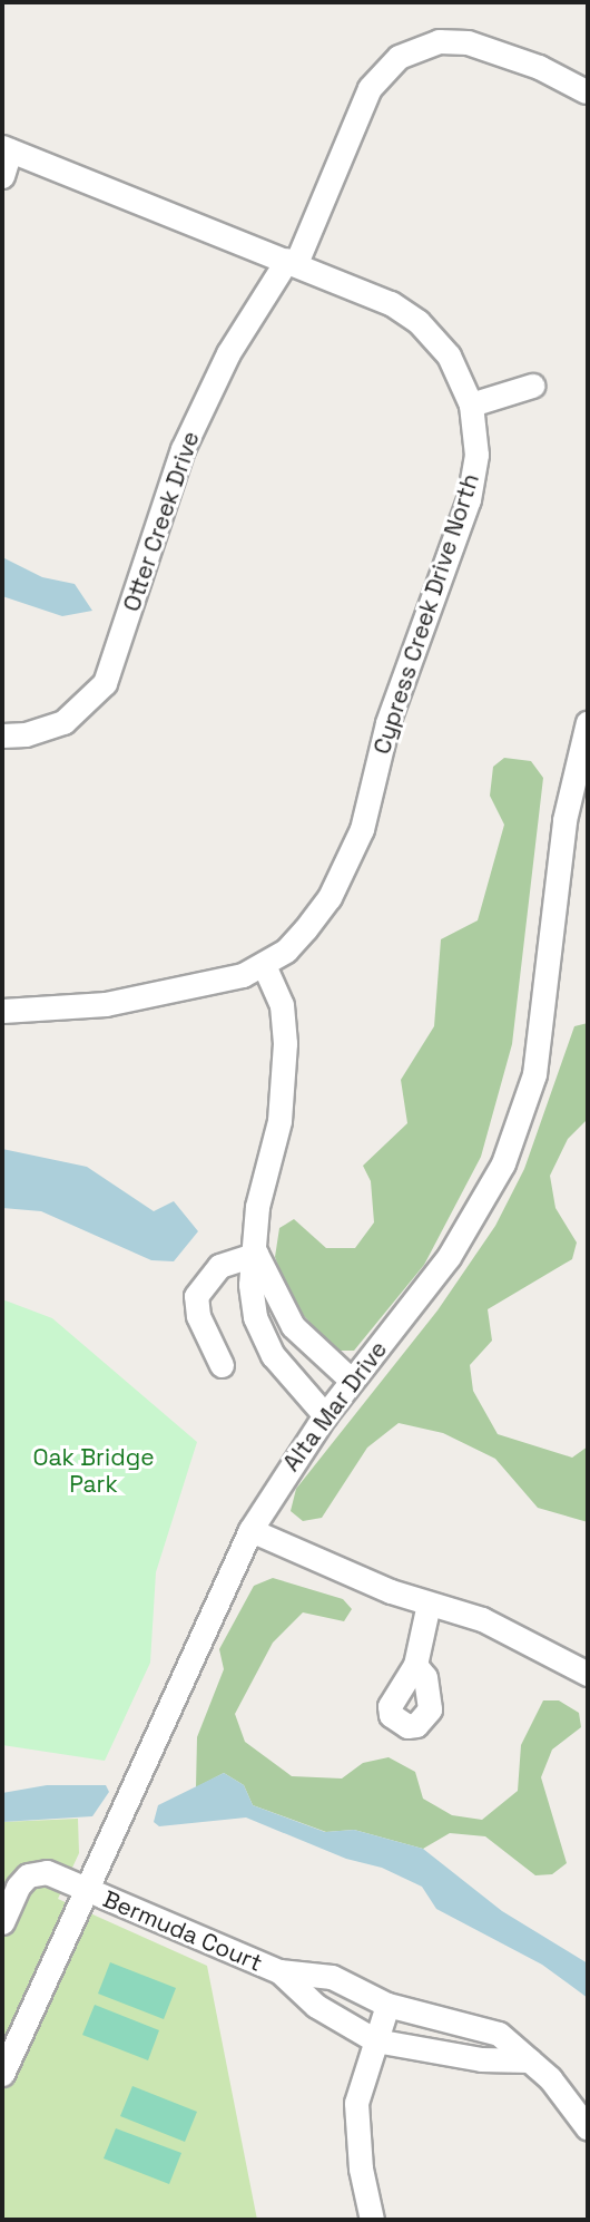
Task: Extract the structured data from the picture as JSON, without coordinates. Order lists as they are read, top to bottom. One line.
{"streets":{"street":["Otter Creek Drive","Cypress Creek Drive North","Alta Mar Drive","Bermuda Court"]},"crossings":[["Otter Creek Drive","Cypress Creek Drive North"],["Alta Mar Drive","Bermuda Court"]],"parks":["Oak Bridge Park"]}
